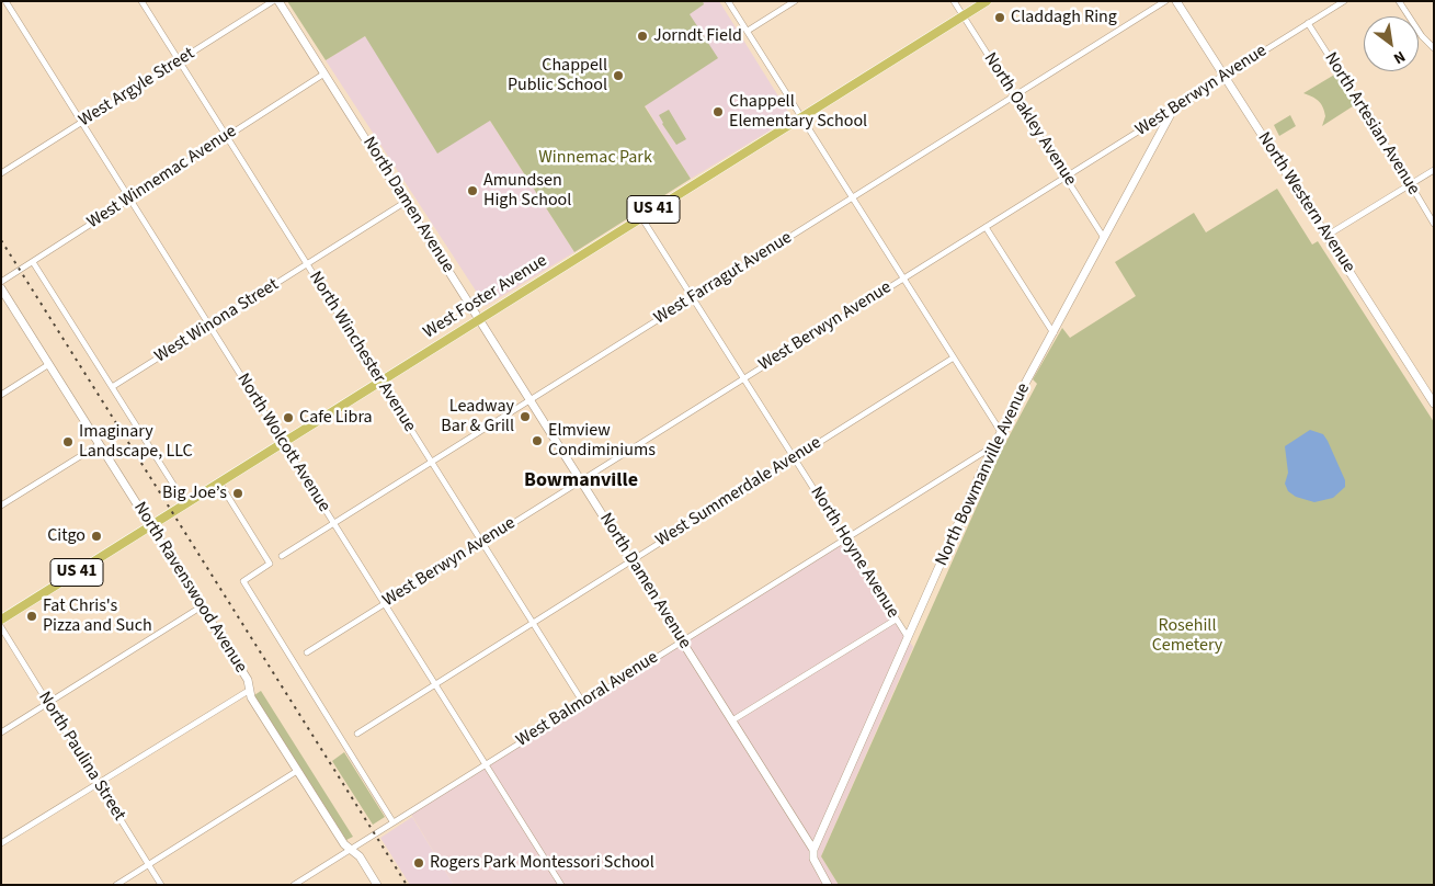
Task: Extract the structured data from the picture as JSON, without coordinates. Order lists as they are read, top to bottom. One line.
{"streets":{"main road":["US 41","West Foster Avenue"],"street":["West Argyle Street","West Berwyn Avenue","North Oakley Avenue","North Artesian Avenue","West Winnemac Avenue","North Western Avenue","North Damen Avenue","West Farragut Avenue","West Winona Street","North Winchester Avenue","North Wolcott Avenue","North Bowmanville Avenue","West Summerdale Avenue","North Hoyne Avenue","North Ravenswood Avenue","West Balmoral Avenue","North Paulina Street"]},"crossings":[["West Argyle Street","North Winchester Avenue"],["West Argyle Street","North Wolcott Avenue"],["West Berwyn Avenue","North Oakley Avenue"],["West Berwyn Avenue","North Artesian Avenue"],["West Berwyn Avenue","North Western Avenue"],["West Berwyn Avenue","North Damen Avenue"],["West Berwyn Avenue","North Winchester Avenue"],["West Berwyn Avenue","North Wolcott Avenue"],["West Berwyn Avenue","North Bowmanville Avenue"],["West Berwyn Avenue","North Hoyne Avenue"],["North Oakley Avenue","West Farragut Avenue"],["North Oakley Avenue","West Foster Avenue"],["North Oakley Avenue","North Bowmanville Avenue"],["West Winnemac Avenue","North Damen Avenue"],["West Winnemac Avenue","North Winchester Avenue"],["West Winnemac Avenue","North Wolcott Avenue"],["North Damen Avenue","West Farragut Avenue"],["North Damen Avenue","West Foster Avenue"],["North Damen Avenue","West Winona Street"],["North Damen Avenue","North Bowmanville Avenue"],["North Damen Avenue","West Summerdale Avenue"],["North Damen Avenue","West Balmoral Avenue"],["West Farragut Avenue","North Winchester Avenue"],["West Farragut Avenue","North Wolcott Avenue"],["West Farragut Avenue","North Hoyne Avenue"],["West Foster Avenue","North Winchester Avenue"],["West Foster Avenue","North Wolcott Avenue"],["West Foster Avenue","North Hoyne Avenue"],["West Foster Avenue","North Ravenswood Avenue"],["West Winona Street","North Winchester Avenue"],["West Winona Street","North Wolcott Avenue"],["North Winchester Avenue","West Summerdale Avenue"],["North Winchester Avenue","West Balmoral Avenue"],["North Wolcott Avenue","West Summerdale Avenue"],["North Wolcott Avenue","West Balmoral Avenue"],["North Bowmanville Avenue","North Hoyne Avenue"],["North Bowmanville Avenue","West Balmoral Avenue"],["West Summerdale Avenue","North Hoyne Avenue"],["North Hoyne Avenue","West Balmoral Avenue"],["North Ravenswood Avenue","West Balmoral Avenue"]],"districts":["Bowmanville"],"parks":["Winnemac Park","Rosehill Cemetery"],"places":["Claddagh Ring","Jorndt Field","Chappell Public School","Chappell Elementary School","Amundsen High School","Leadway Bar & Grill","Cafe Libra","Elmview Condiminiums","Imaginary Landscape, LLC","Big Joe’s","Citgo","Fat Chris's Pizza and Such","Rogers Park Montessori School"],"north":"bottom right"}
